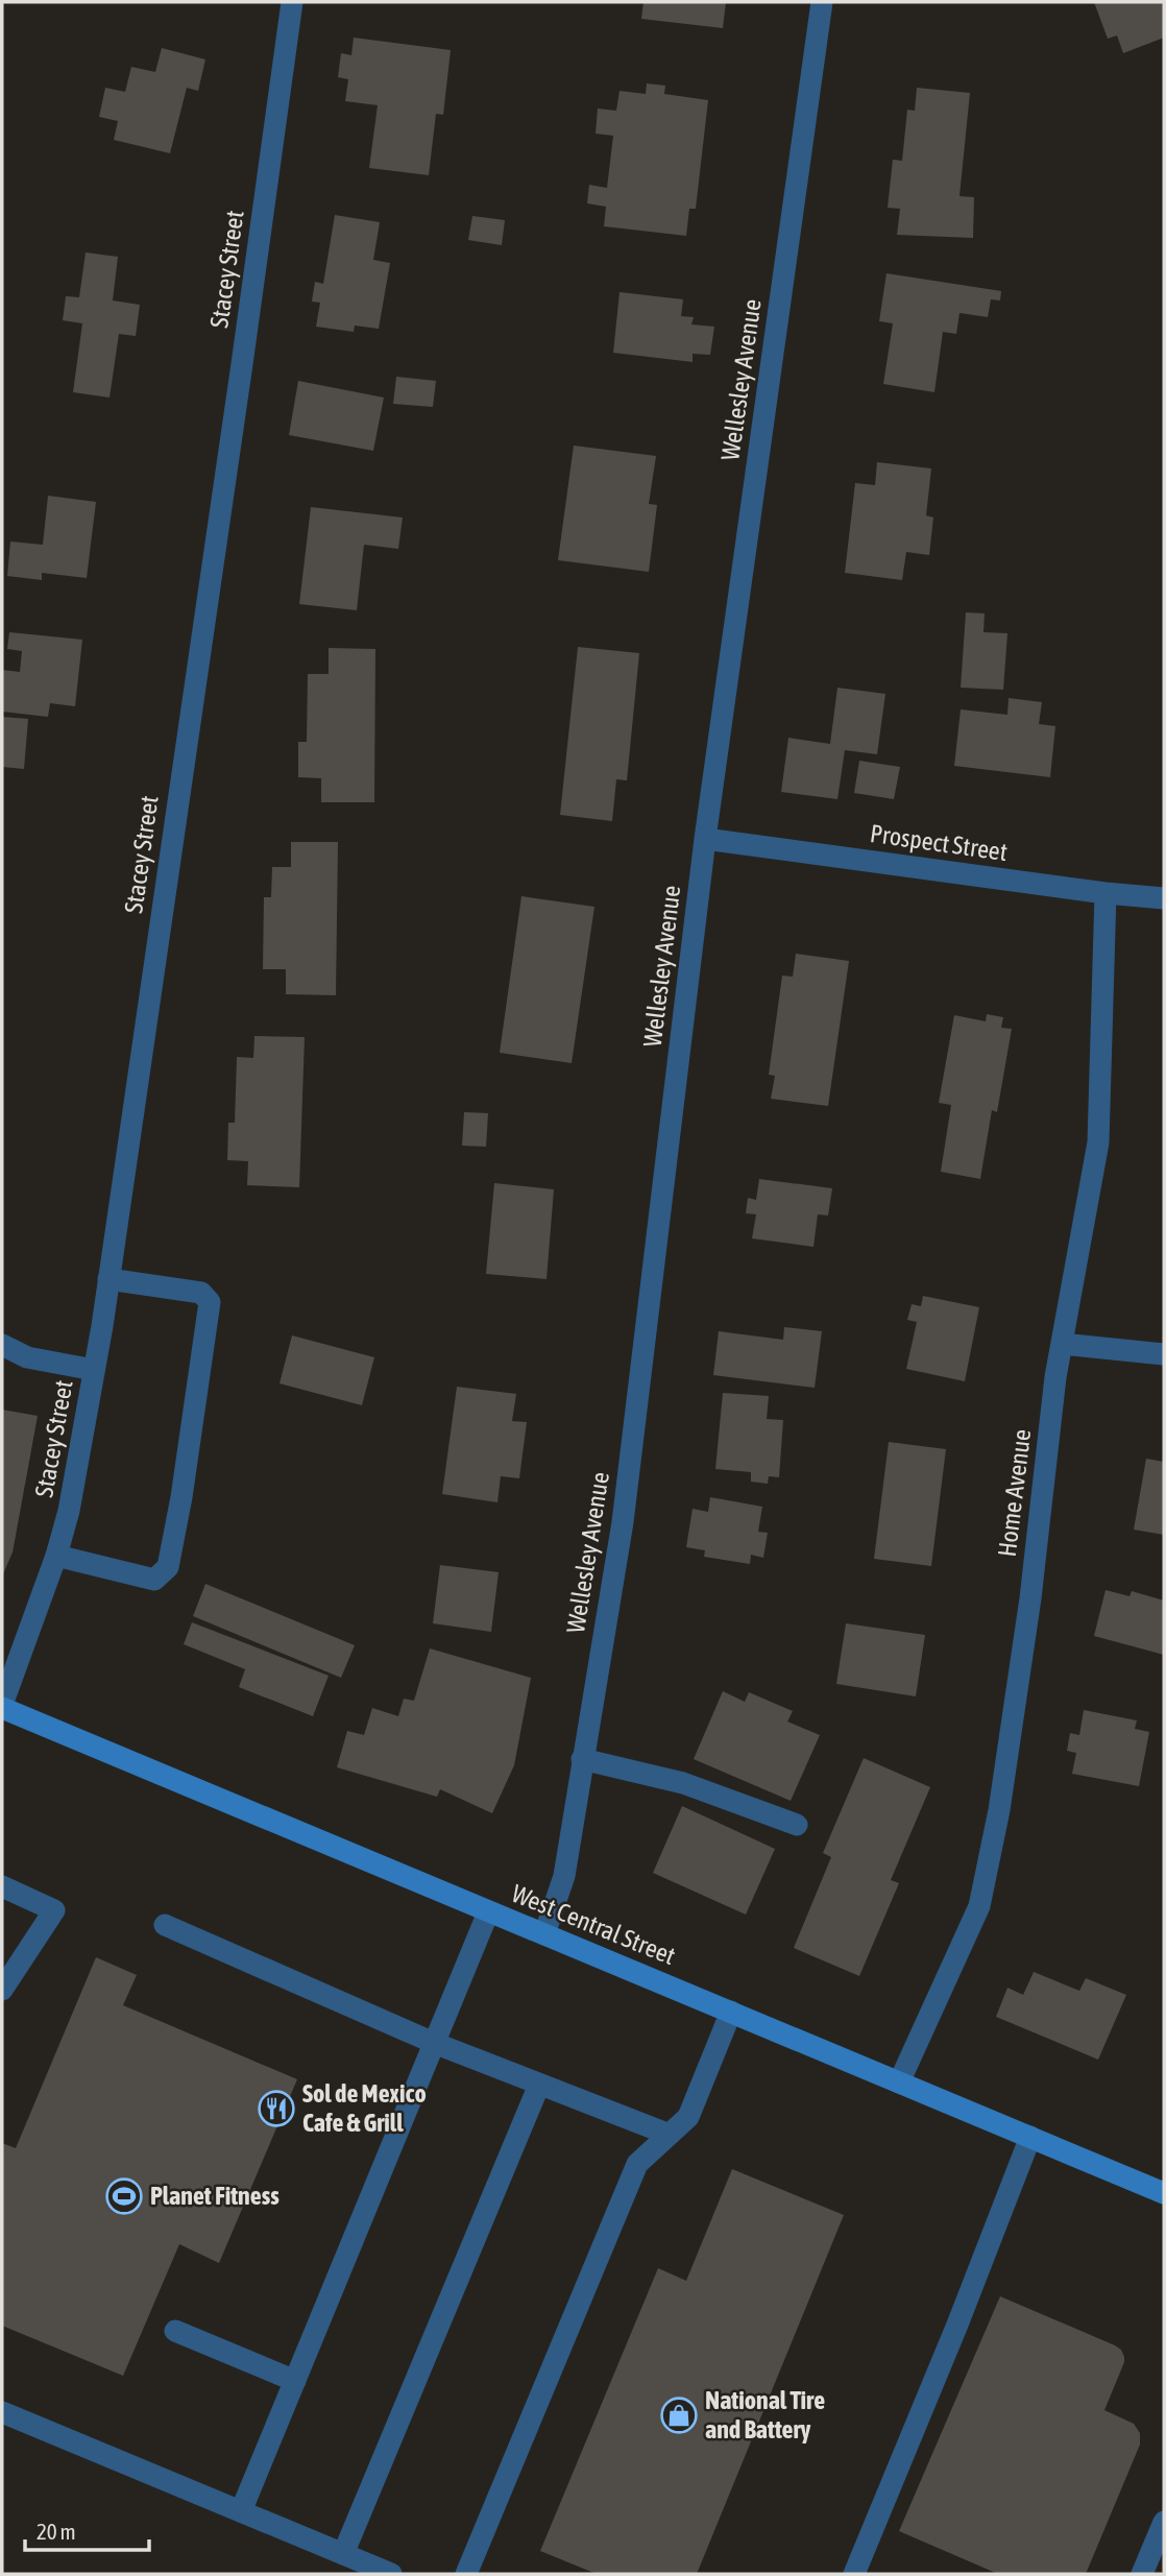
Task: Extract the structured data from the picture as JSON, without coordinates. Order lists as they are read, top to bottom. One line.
{"streets":{"main road":["West Central Street"],"street":["Stacey Street","Wellesley Avenue","Prospect Street","Home Avenue"]},"crossings":[["Stacey Street","West Central Street"],["Wellesley Avenue","Prospect Street"],["Wellesley Avenue","West Central Street"],["Prospect Street","Home Avenue"],["Home Avenue","West Central Street"]],"places":{"restaurant":["Sol de Mexico Cafe & Grill"],"sports":["Planet Fitness"],"shop":["National Tire and Battery"]},"scale_bar":"20 m"}
